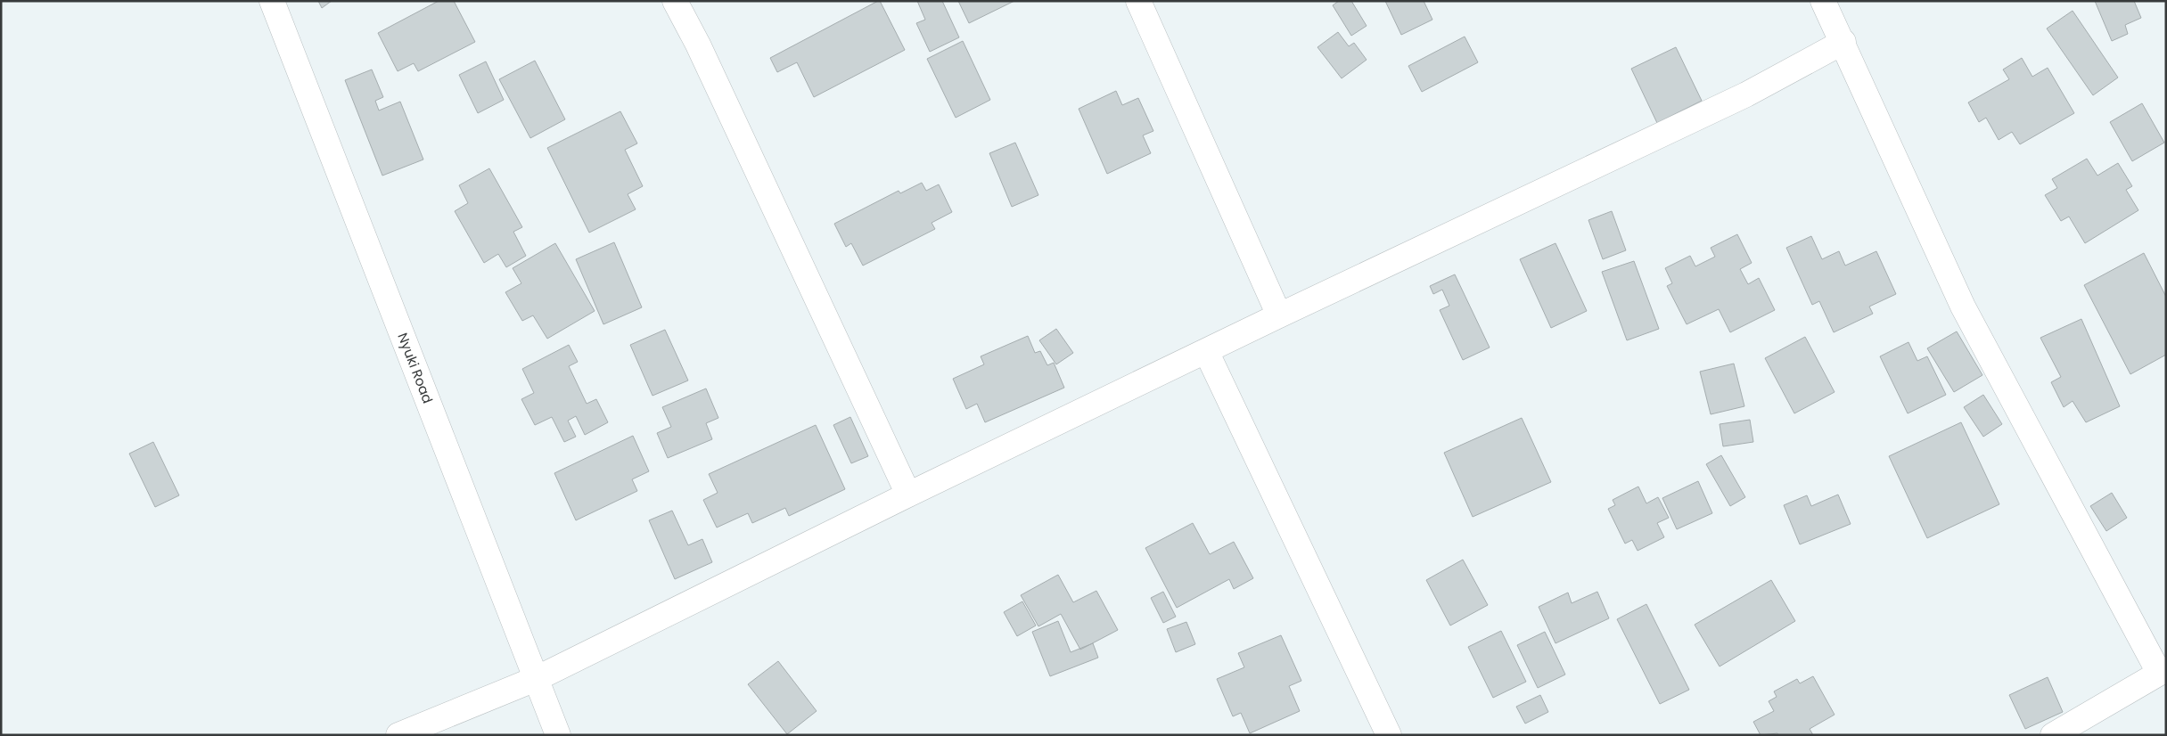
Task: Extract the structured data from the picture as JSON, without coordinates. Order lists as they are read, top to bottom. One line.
{"streets":{"street":["Nyuki Road"]}}
